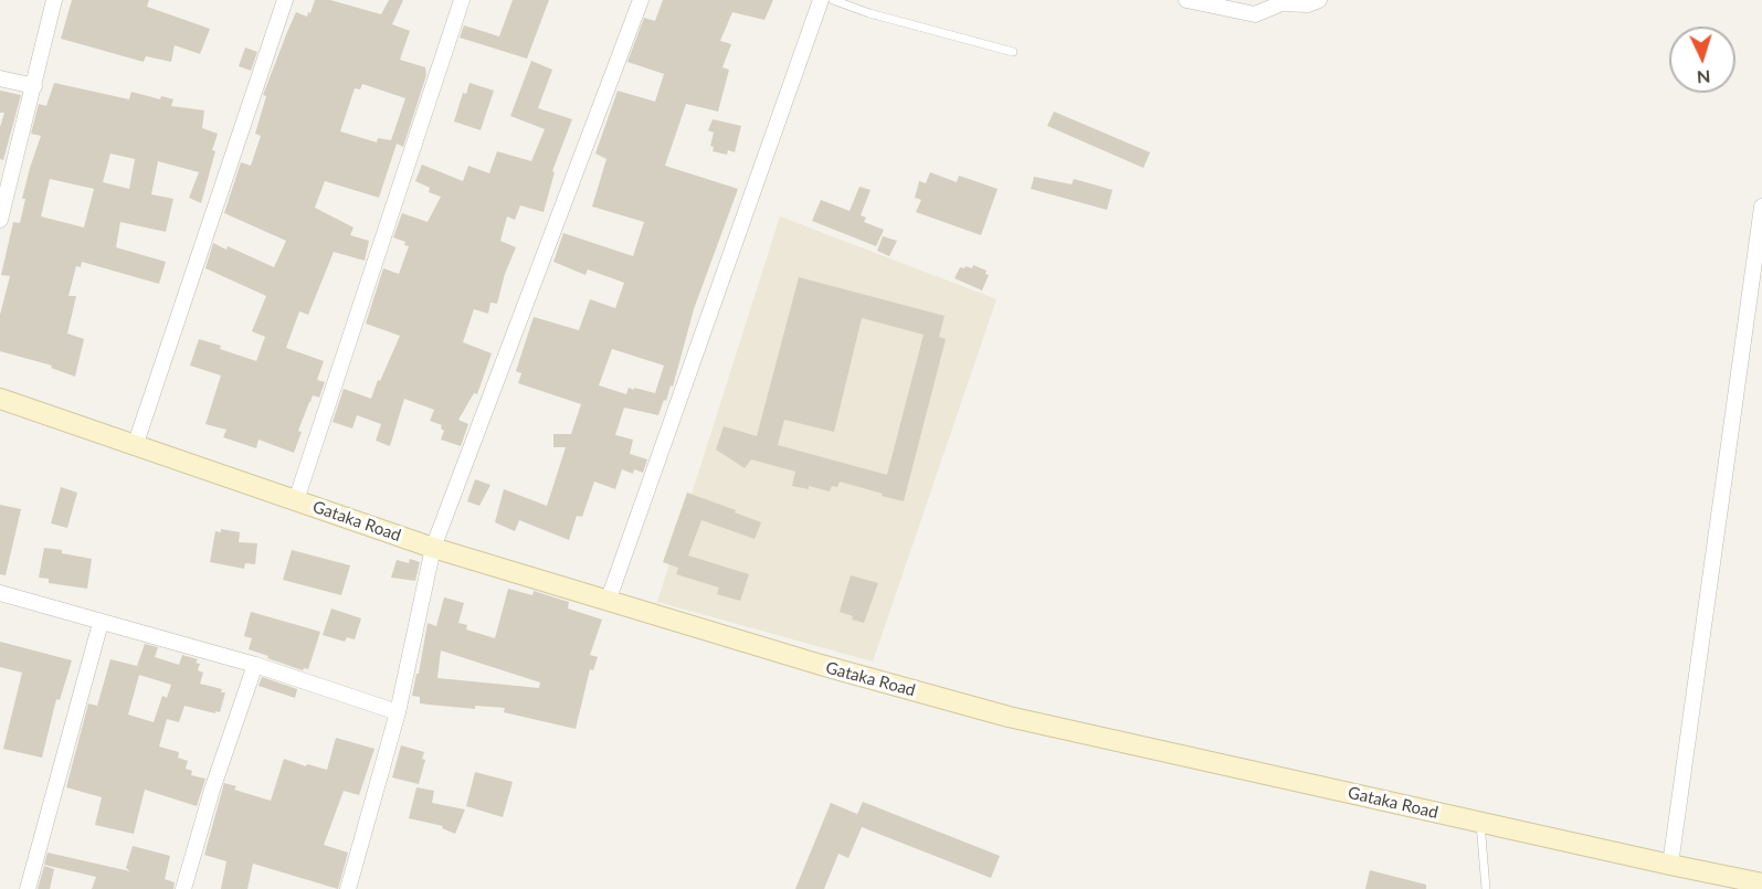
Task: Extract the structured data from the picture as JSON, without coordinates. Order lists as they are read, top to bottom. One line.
{"streets":{"street":["Gataka Road"]},"north":"bottom"}
